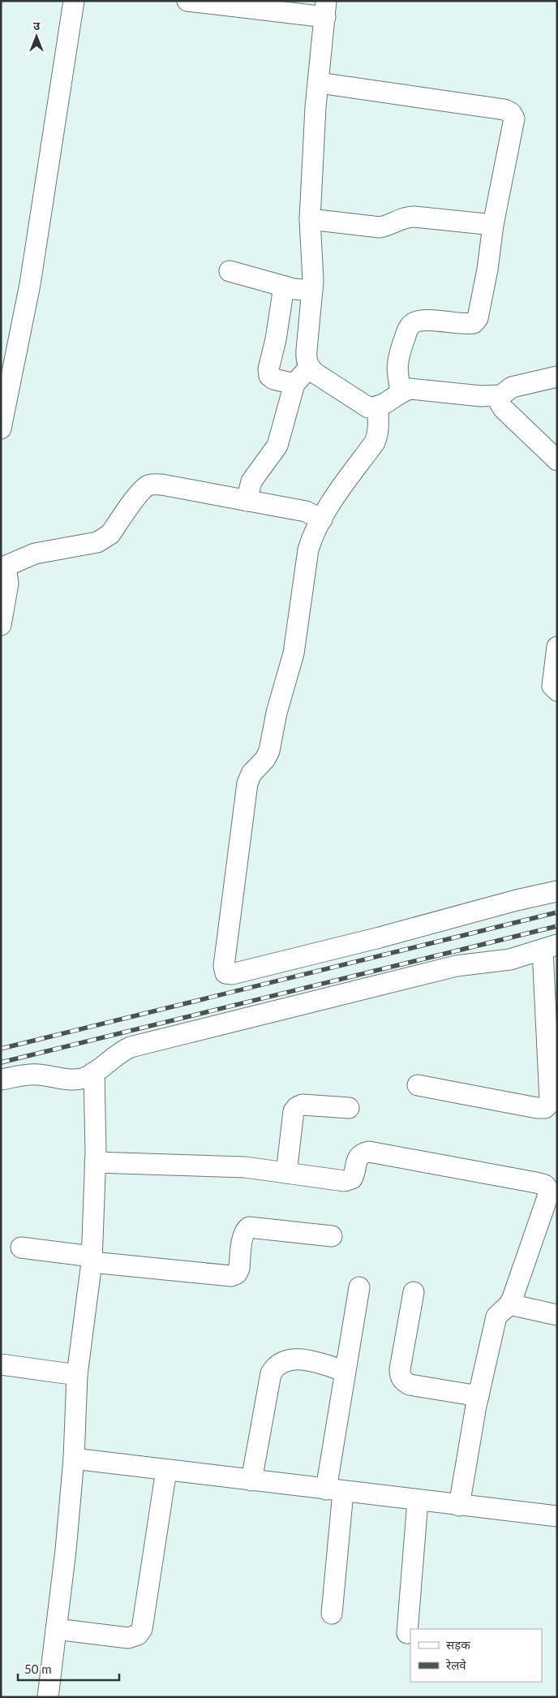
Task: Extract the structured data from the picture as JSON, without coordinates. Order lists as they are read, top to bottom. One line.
{"legend":["सड़क","रेलवे"],"scale_bar":"50 m","north":"top"}
